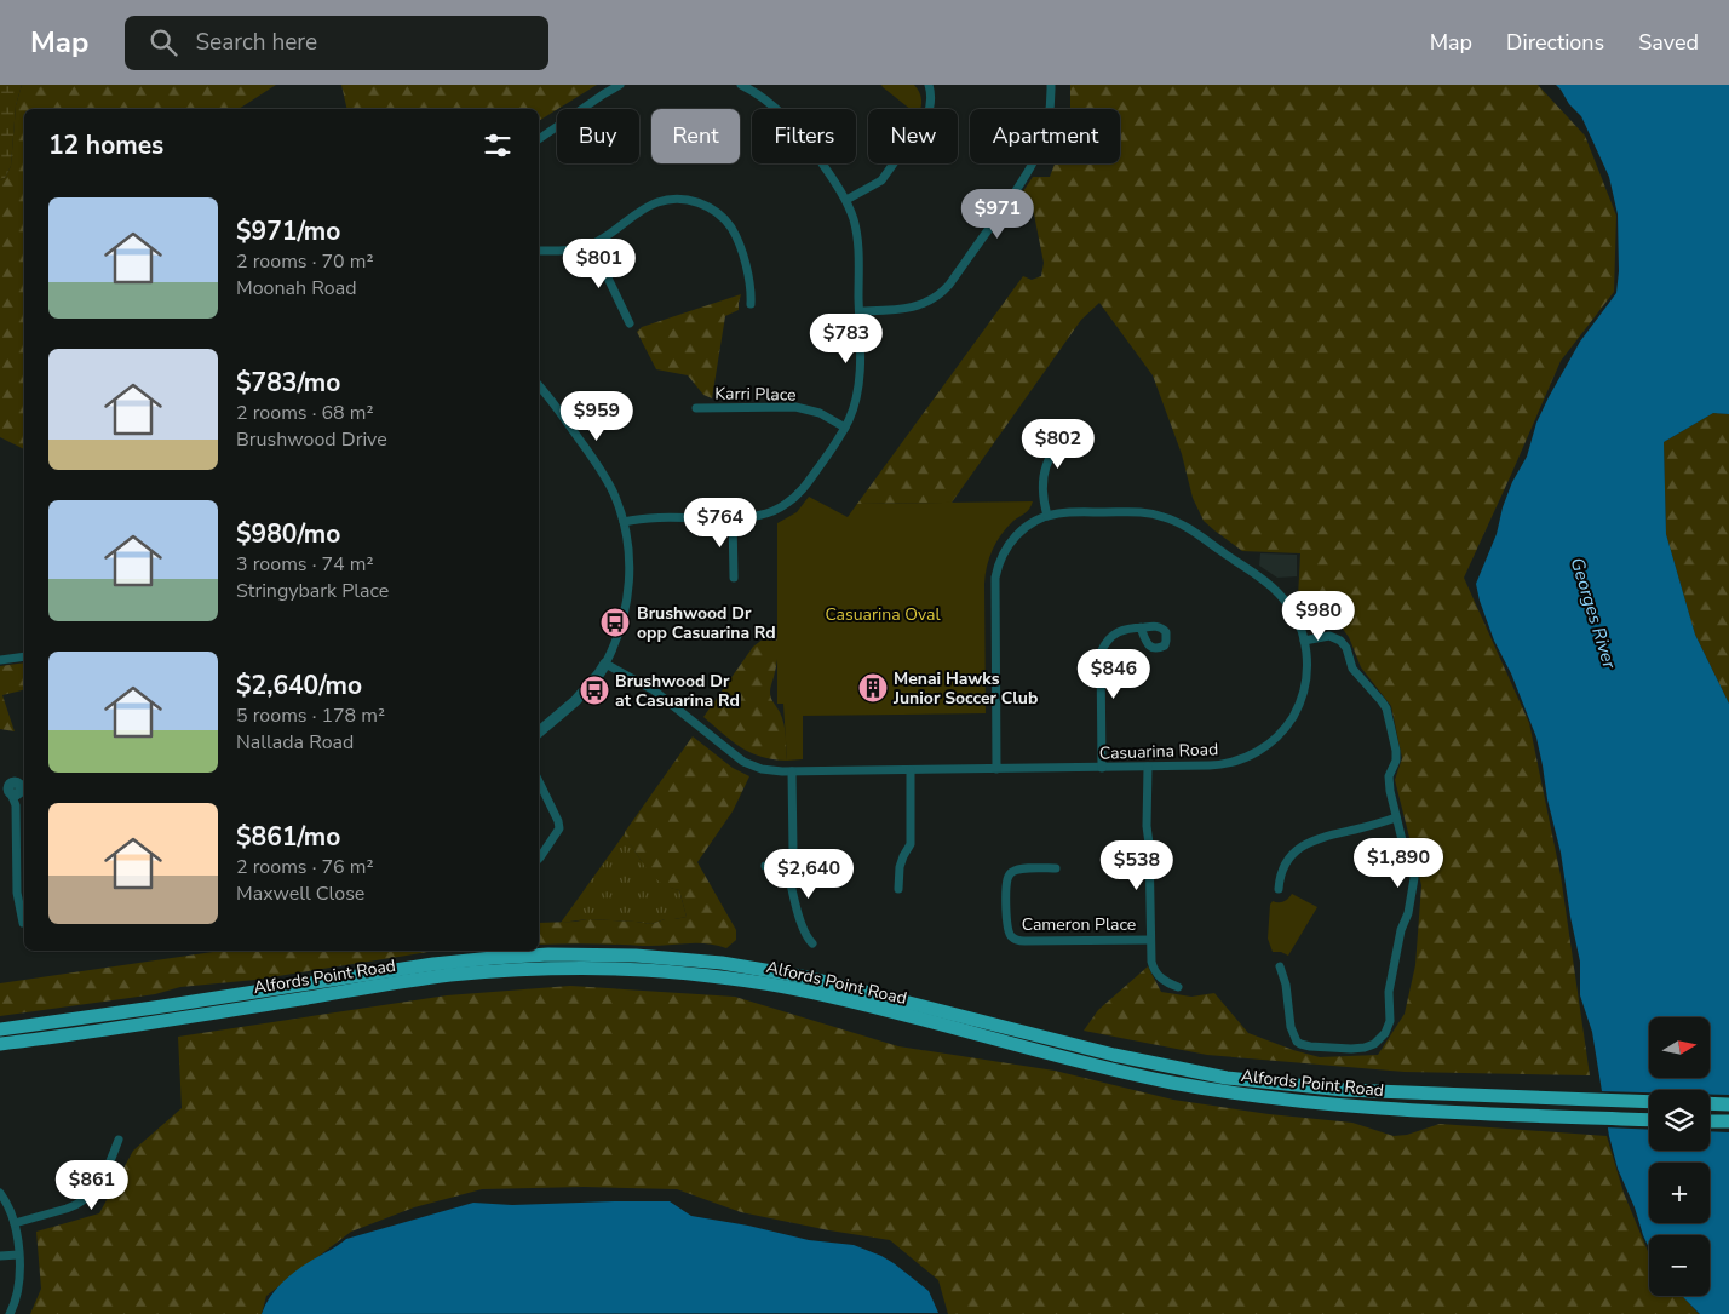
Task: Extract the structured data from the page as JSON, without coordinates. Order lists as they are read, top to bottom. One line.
{"streets":{"highway":["Alfords Point Road"],"street":["Karri Place","Casuarina Road","Cameron Place"]},"water":["Georges River"],"parks":["Casuarina Oval"],"places":{"bus stop":["Brushwood Dr opp Casuarina Rd","Brushwood Dr at Casuarina Rd"],"building":["Menai Hawks Junior Soccer Club"]},"north":"right","page":{"header":"Map","search":"Search here","nav":["Map","Directions","Saved"],"chip":["Buy","Rent","Filters","New","Apartment"],"heading":"12 homes","list":[{"name":"$971/mo","note":"2 rooms · 70 m² · Moonah Road"},{"name":"$783/mo","note":"2 rooms · 68 m² · Brushwood Drive"},{"name":"$980/mo","note":"3 rooms · 74 m² · Stringybark Place"},{"name":"$2,640/mo","note":"5 rooms · 178 m² · Nallada Road"},{"name":"$861/mo","note":"2 rooms · 76 m² · Maxwell Close"}],"price":["$971","$801","$783","$959","$802","$764","$980","$846","$1,890","$538","$2,640","$861"],"map_buttons":["+","−"]}}
